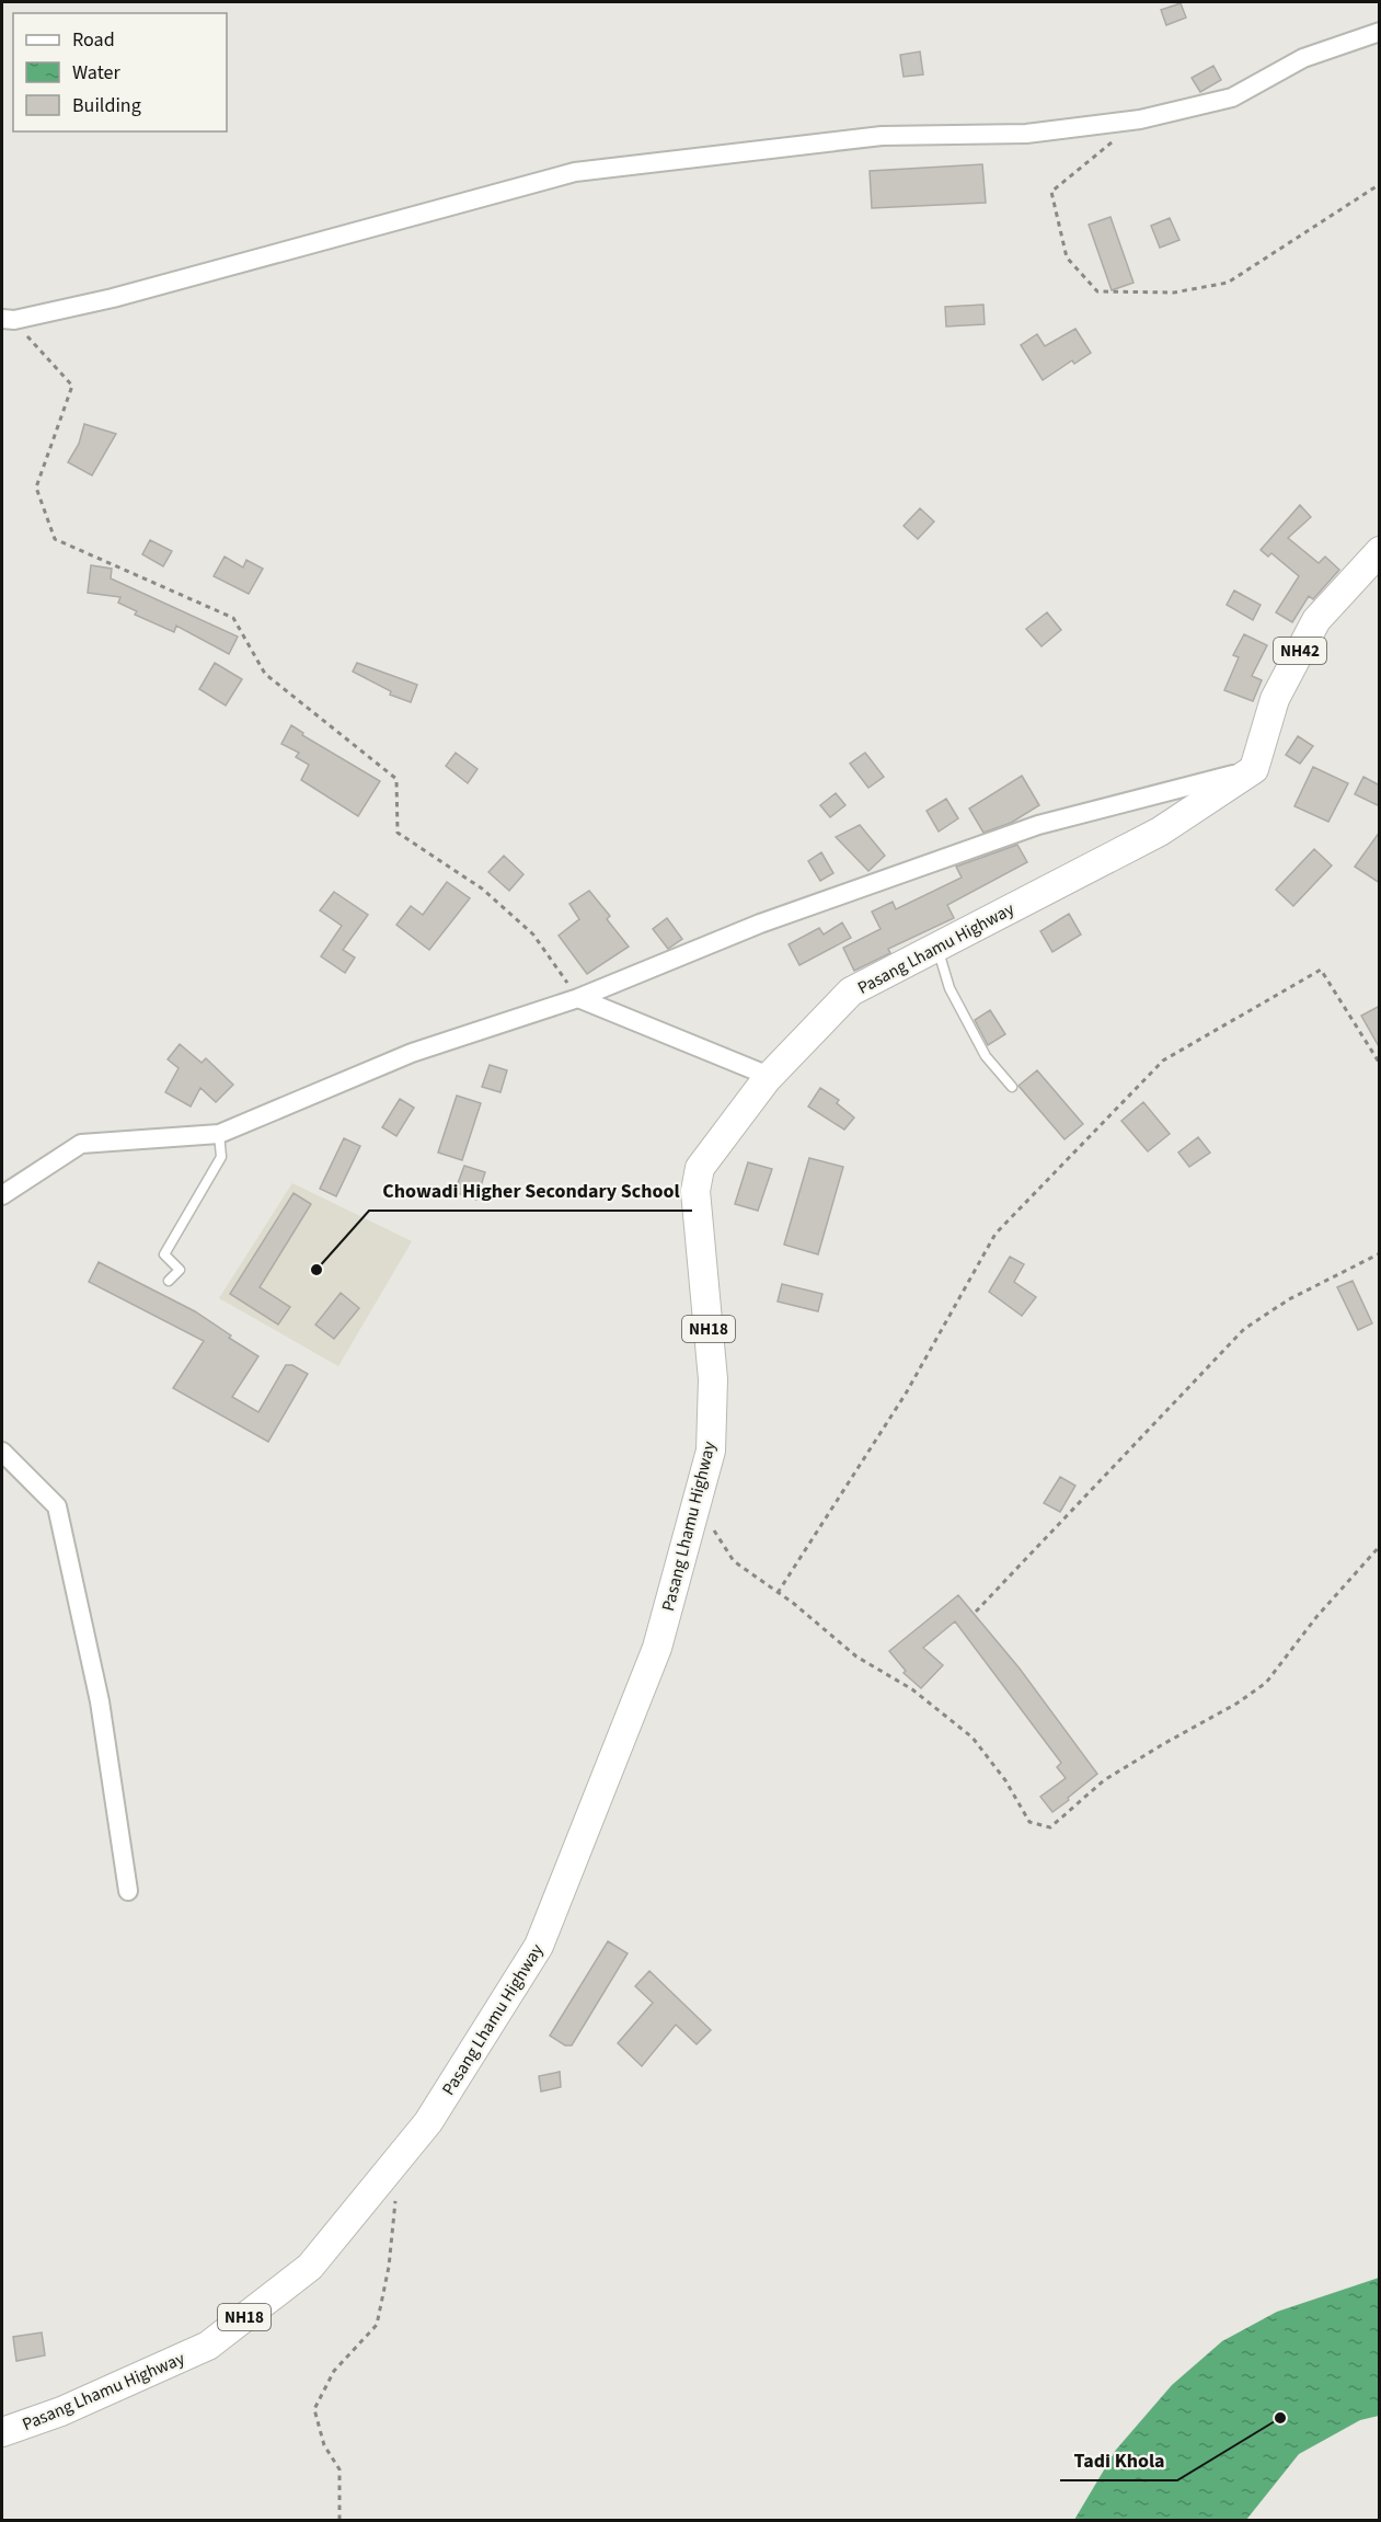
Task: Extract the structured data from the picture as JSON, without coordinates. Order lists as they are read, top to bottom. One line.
{"streets":{"main road":["NH42","Pasang Lhamu Highway","NH18"]},"crossings":[["NH42","Pasang Lhamu Highway"]],"places":["Chowadi Higher Secondary School","Tadi Khola"],"legend":["Road","Water","Building"]}
